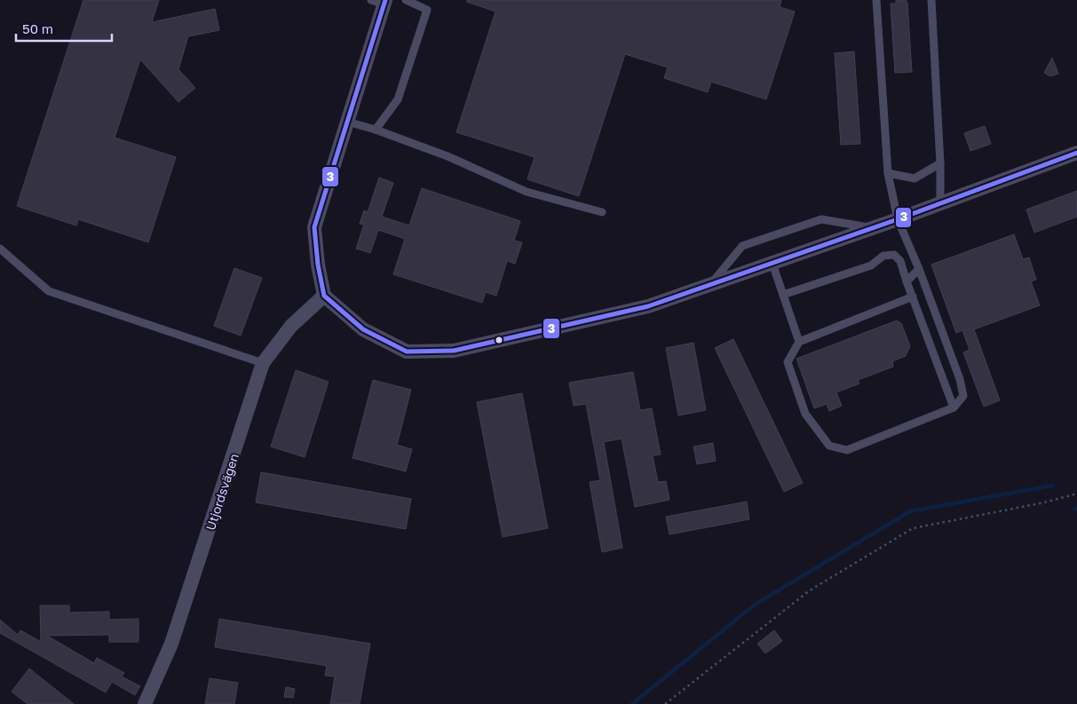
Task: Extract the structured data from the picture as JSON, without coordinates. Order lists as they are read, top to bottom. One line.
{"streets":{"street":["Utjordsvägen"]},"lines":["transit line 3"],"scale_bar":"50 m"}
